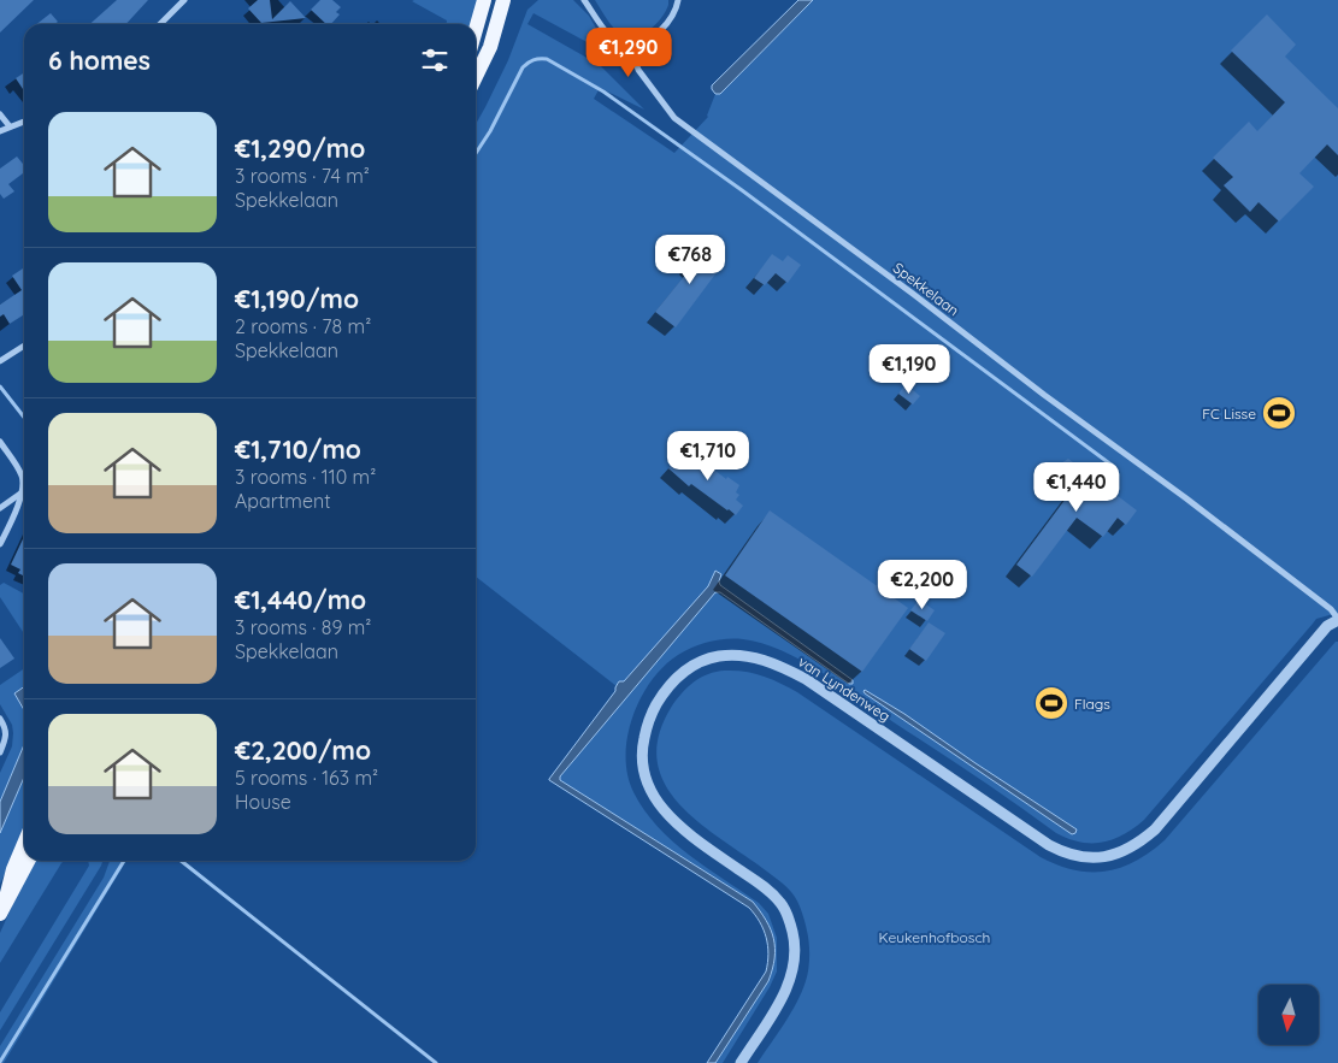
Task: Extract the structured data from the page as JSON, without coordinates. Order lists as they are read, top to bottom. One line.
{"streets":{"street":["Spekkelaan","van Lyndenweg"]},"crossings":[["Spekkelaan","van Lyndenweg"]],"parks":["Keukenhofbosch"],"places":{"sports":["FC Lisse","Flags"]},"north":"bottom","page":{"heading":"6 homes","price":["€1,290","€768","€1,190","€1,710","€1,440","€2,200"],"list":[{"name":"€1,290/mo","note":"3 rooms · 74 m² · Spekkelaan"},{"name":"€1,190/mo","note":"2 rooms · 78 m² · Spekkelaan"},{"name":"€1,710/mo","note":"3 rooms · 110 m² · Apartment"},{"name":"€1,440/mo","note":"3 rooms · 89 m² · Spekkelaan"},{"name":"€2,200/mo","note":"5 rooms · 163 m² · House"}]}}
